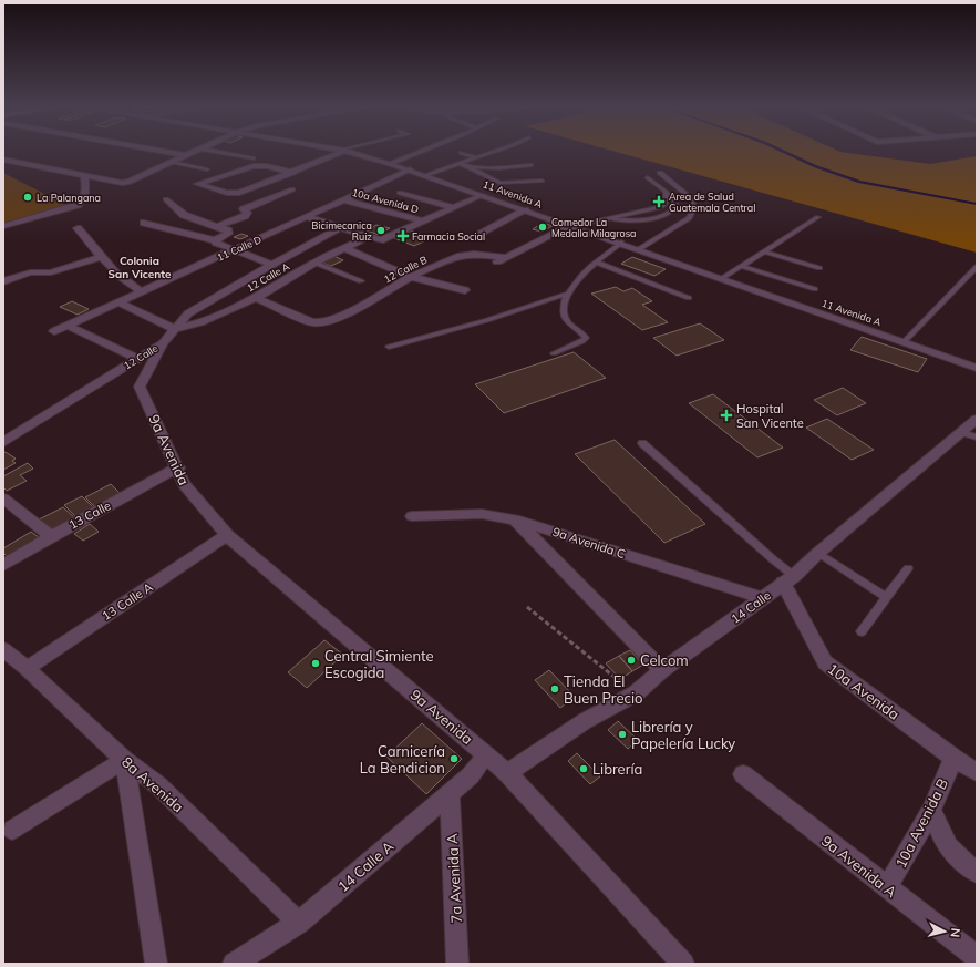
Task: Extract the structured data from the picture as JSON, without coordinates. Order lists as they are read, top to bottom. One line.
{"streets":{"street":["11 Avenida A","10a Avenida D","11 Calle D","12 Calle B","12 Calle A","12 Calle","9a Avenida","13 Calle","9a Avenida C","13 Calle A","14 Calle","10a Avenida","8a Avenida","10a Avenida B","14 Calle A","9a Avenida A","7a Avenida A"]},"crossings":[["11 Avenida A","11 Calle D"],["10a Avenida D","11 Calle D"],["12 Calle B","12 Calle A"],["12 Calle A","12 Calle"],["12 Calle","9a Avenida"],["9a Avenida","13 Calle"],["9a Avenida","13 Calle A"],["9a Avenida","14 Calle"],["9a Avenida","14 Calle A"],["9a Avenida C","14 Calle"],["13 Calle A","8a Avenida"],["14 Calle","10a Avenida"],["10a Avenida","10a Avenida B"],["8a Avenida","14 Calle A"],["10a Avenida B","9a Avenida A"],["14 Calle A","7a Avenida A"]],"districts":["Colonia San Vicente"],"places":{"other":["La Palangana","Comedor La Medalla Milagrosa","Bicimecanica Ruiz","Celcom","Central Simiente Escogida","Tienda El Buen Precio","Librería y Papelería Lucky","Carnicería La Bendicion","Librería"],"health":["Area de Salud Guatemala Central","Farmacia Social","Hospital San Vicente"]},"north":"right"}
